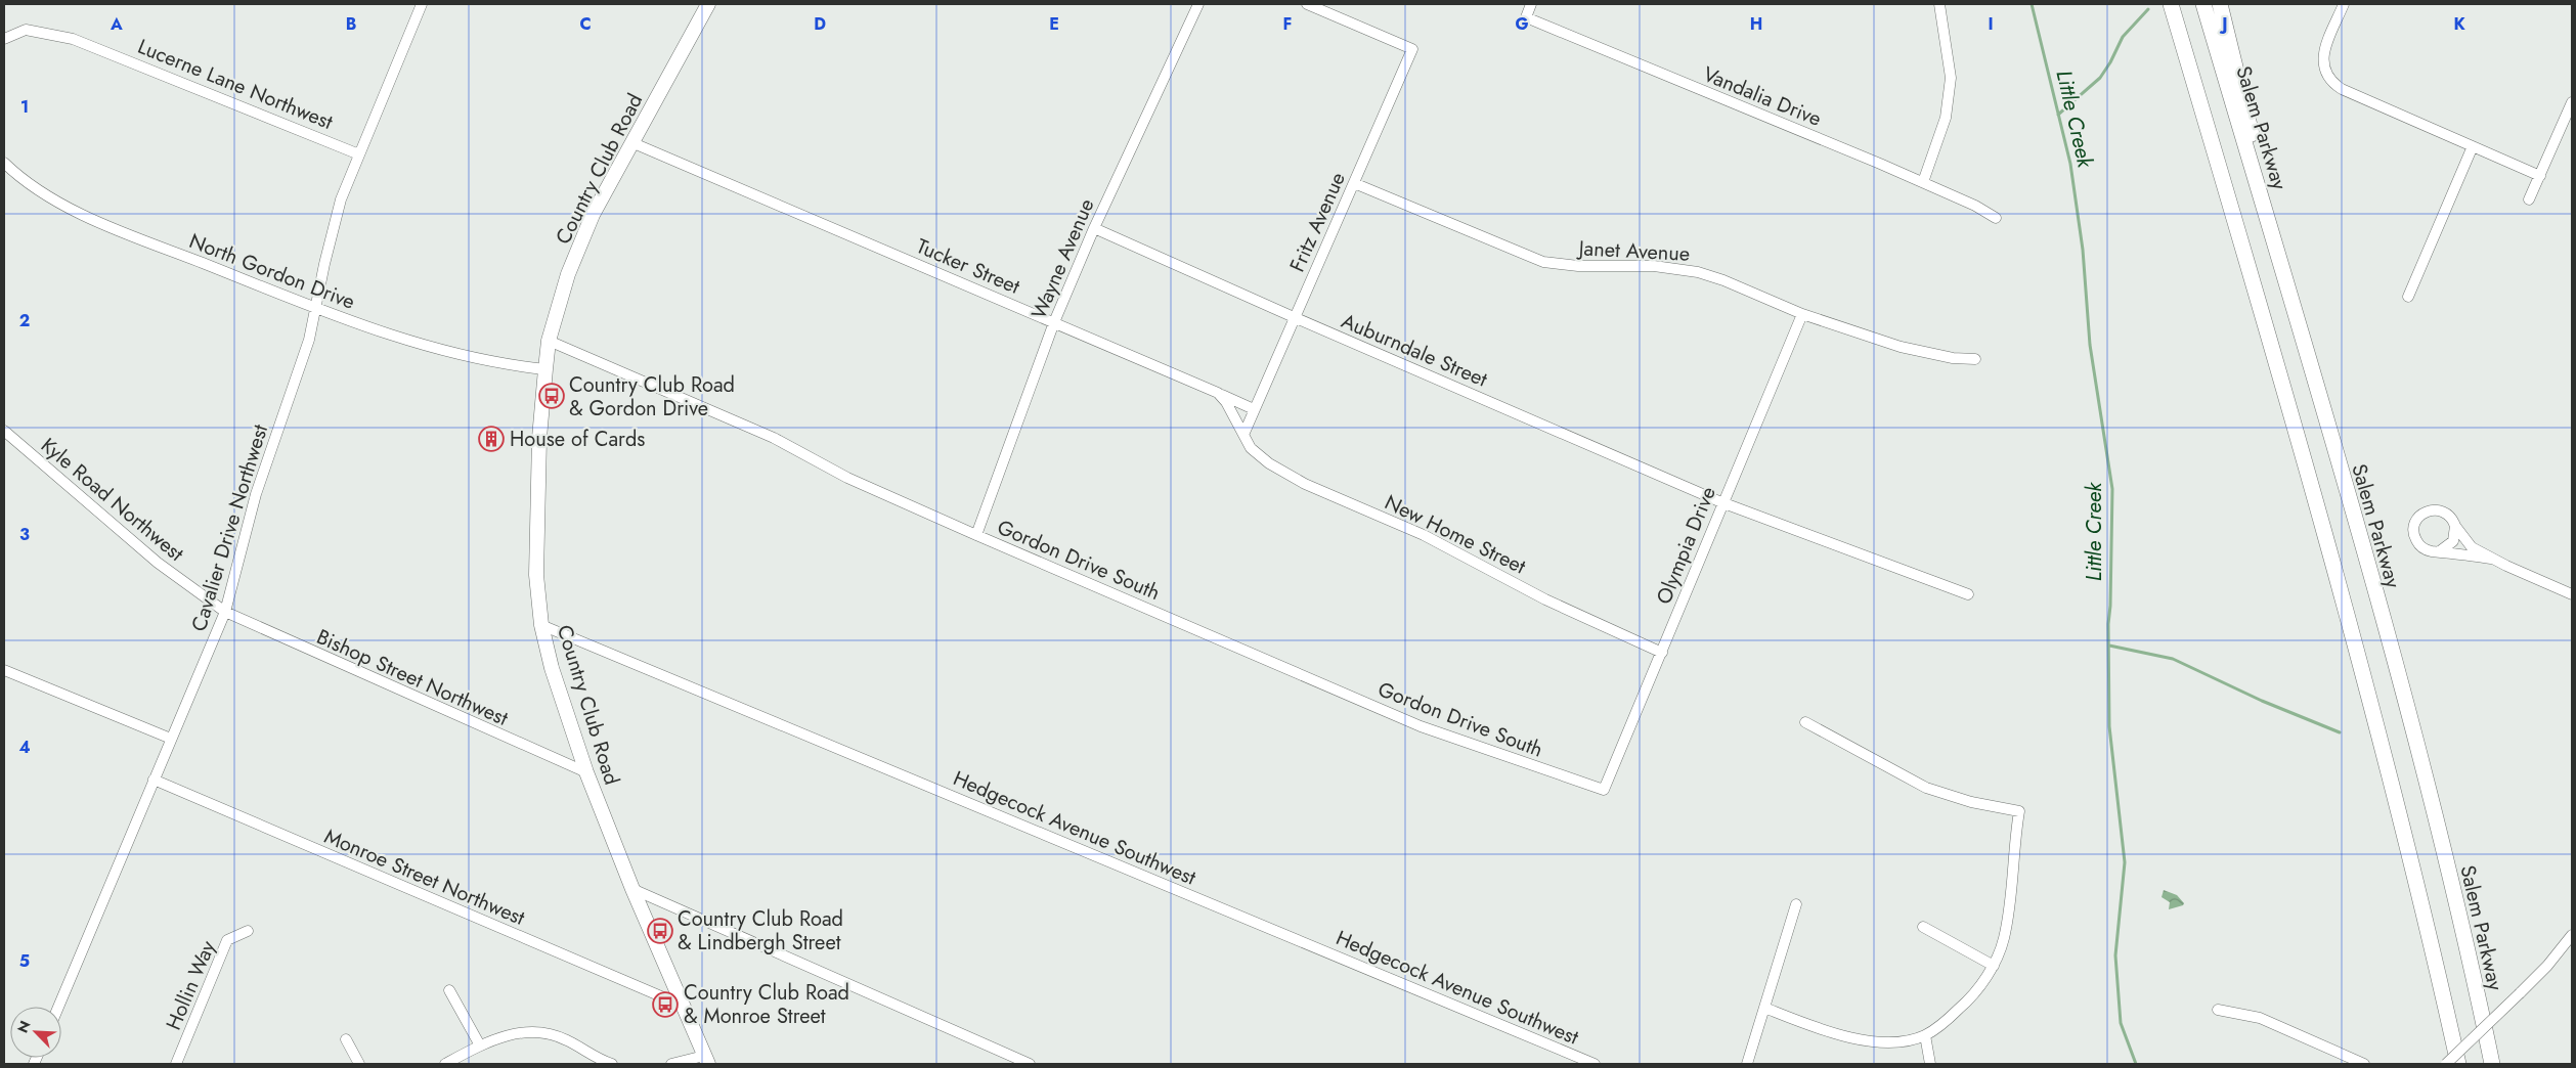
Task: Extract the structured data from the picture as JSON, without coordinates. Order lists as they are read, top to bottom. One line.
{"streets":{"highway":["Salem Parkway"],"main road":["Country Club Road"],"street":["Lucerne Lane Northwest","Vandalia Drive","Fritz Avenue","Janet Avenue","Wayne Avenue","Tucker Street","North Gordon Drive","Auburndale Street","Kyle Road Northwest","Cavalier Drive Northwest","New Home Street","Olympia Drive","Gordon Drive South","Bishop Street Northwest","Hedgecock Avenue Southwest","Monroe Street Northwest","Hollin Way"]},"crossings":[["Lucerne Lane Northwest","Cavalier Drive Northwest"],["Country Club Road","Tucker Street"],["Country Club Road","North Gordon Drive"],["Country Club Road","Gordon Drive South"],["Country Club Road","Bishop Street Northwest"],["Country Club Road","Hedgecock Avenue Southwest"],["Country Club Road","Monroe Street Northwest"],["Fritz Avenue","Janet Avenue"],["Fritz Avenue","Tucker Street"],["Fritz Avenue","Auburndale Street"],["Janet Avenue","Olympia Drive"],["Wayne Avenue","Tucker Street"],["Wayne Avenue","Auburndale Street"],["Wayne Avenue","Gordon Drive South"],["North Gordon Drive","Cavalier Drive Northwest"],["Auburndale Street","Olympia Drive"],["Kyle Road Northwest","Cavalier Drive Northwest"],["Kyle Road Northwest","Bishop Street Northwest"],["Cavalier Drive Northwest","Bishop Street Northwest"],["Cavalier Drive Northwest","Monroe Street Northwest"],["New Home Street","Olympia Drive"],["Olympia Drive","Gordon Drive South"]],"water":["Little Creek"],"places":{"bus stop":["Country Club Road & Gordon Drive","Country Club Road & Lindbergh Street","Country Club Road & Monroe Street"],"building":["House of Cards"]},"north":"top left","grid":{"columns":["A","B","C","D","E","F","G","H","I","J","K"],"rows":["1","2","3","4","5"]}}
